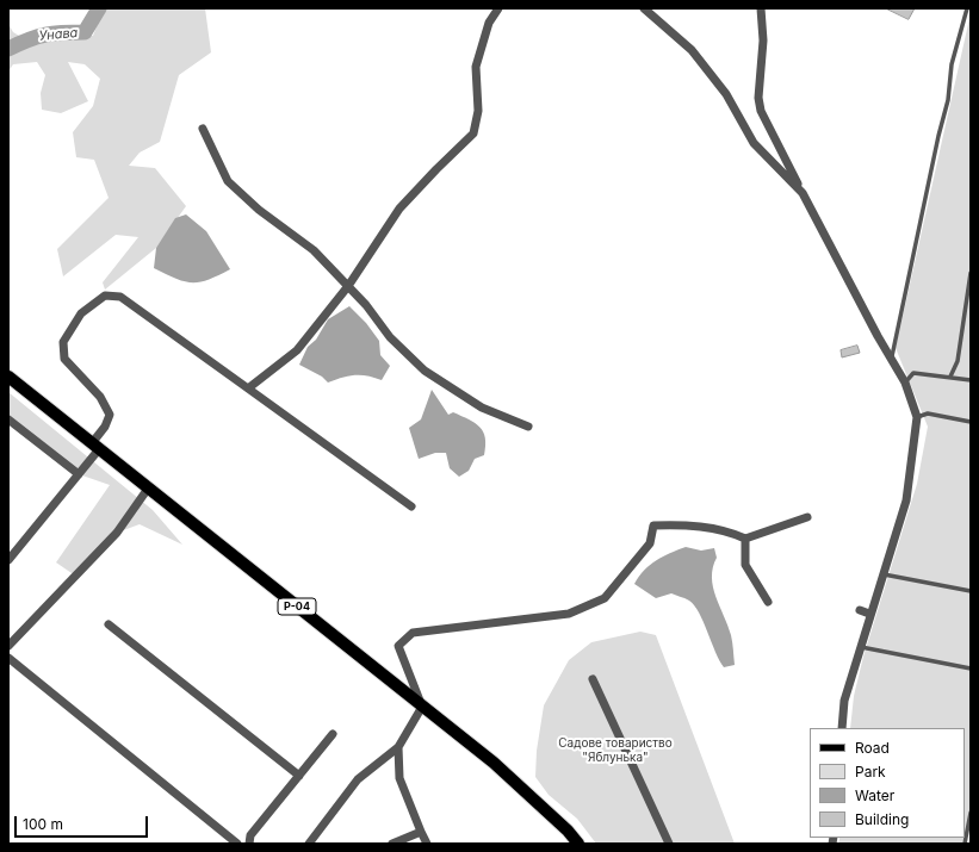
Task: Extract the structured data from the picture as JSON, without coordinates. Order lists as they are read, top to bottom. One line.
{"streets":{"main road":["Р-04"]},"water":["Унава"],"parks":["Садове товариство \"Яблунька\""],"legend":["Road","Park","Water","Building"],"scale_bar":"100 m"}
